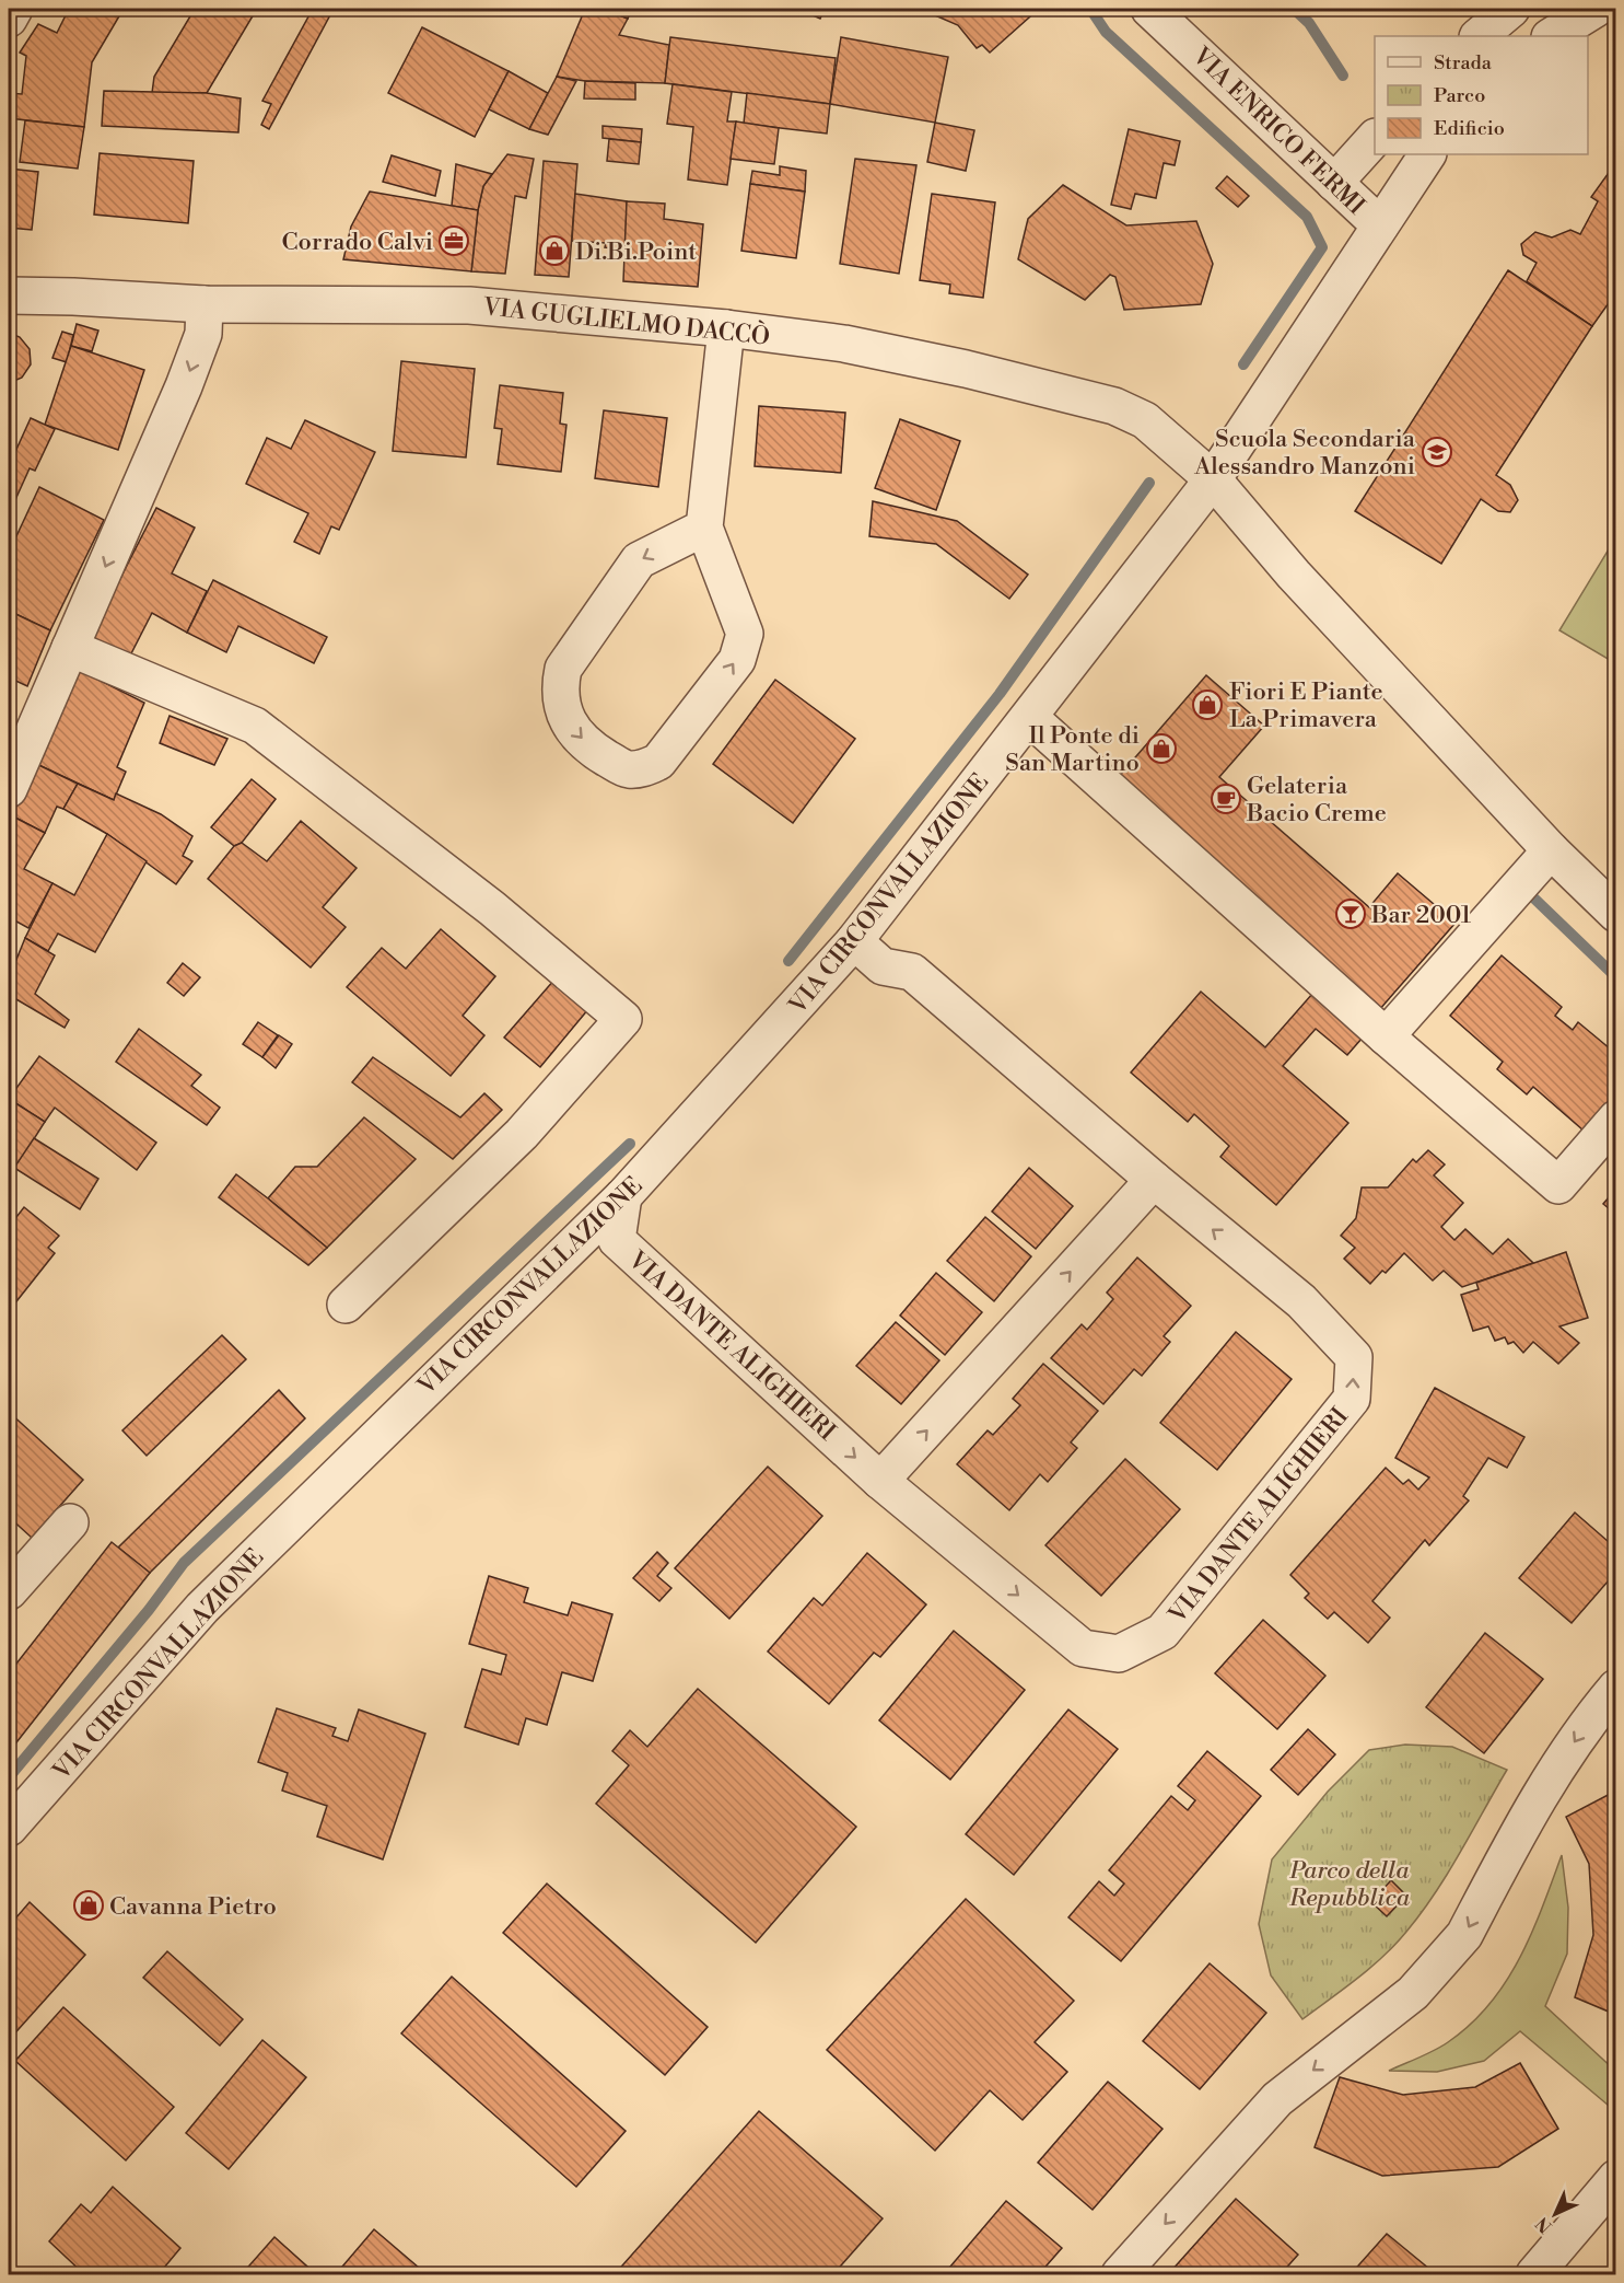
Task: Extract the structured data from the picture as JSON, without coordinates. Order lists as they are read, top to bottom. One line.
{"streets":{"street":["VIA ENRICO FERMI","VIA GUGLIELMO DACCÒ","VIA CIRCONVALLAZIONE","VIA DANTE ALIGHIERI"]},"crossings":[["VIA ENRICO FERMI","VIA CIRCONVALLAZIONE"],["VIA GUGLIELMO DACCÒ","VIA CIRCONVALLAZIONE"],["VIA CIRCONVALLAZIONE","VIA DANTE ALIGHIERI"]],"parks":["Parco della Repubblica"],"places":{"office":["Corrado Calvi"],"shop":["Di.Bi.Point","Fiori E Piante La Primavera","Il Ponte di San Martino","Cavanna Pietro"],"school or university":["Scuola Secondaria Alessandro Manzoni"],"cafe":["Gelateria Bacio Creme"],"bar":["Bar 2001"]},"legend":["Strada","Parco","Edificio"],"north":"bottom left"}
